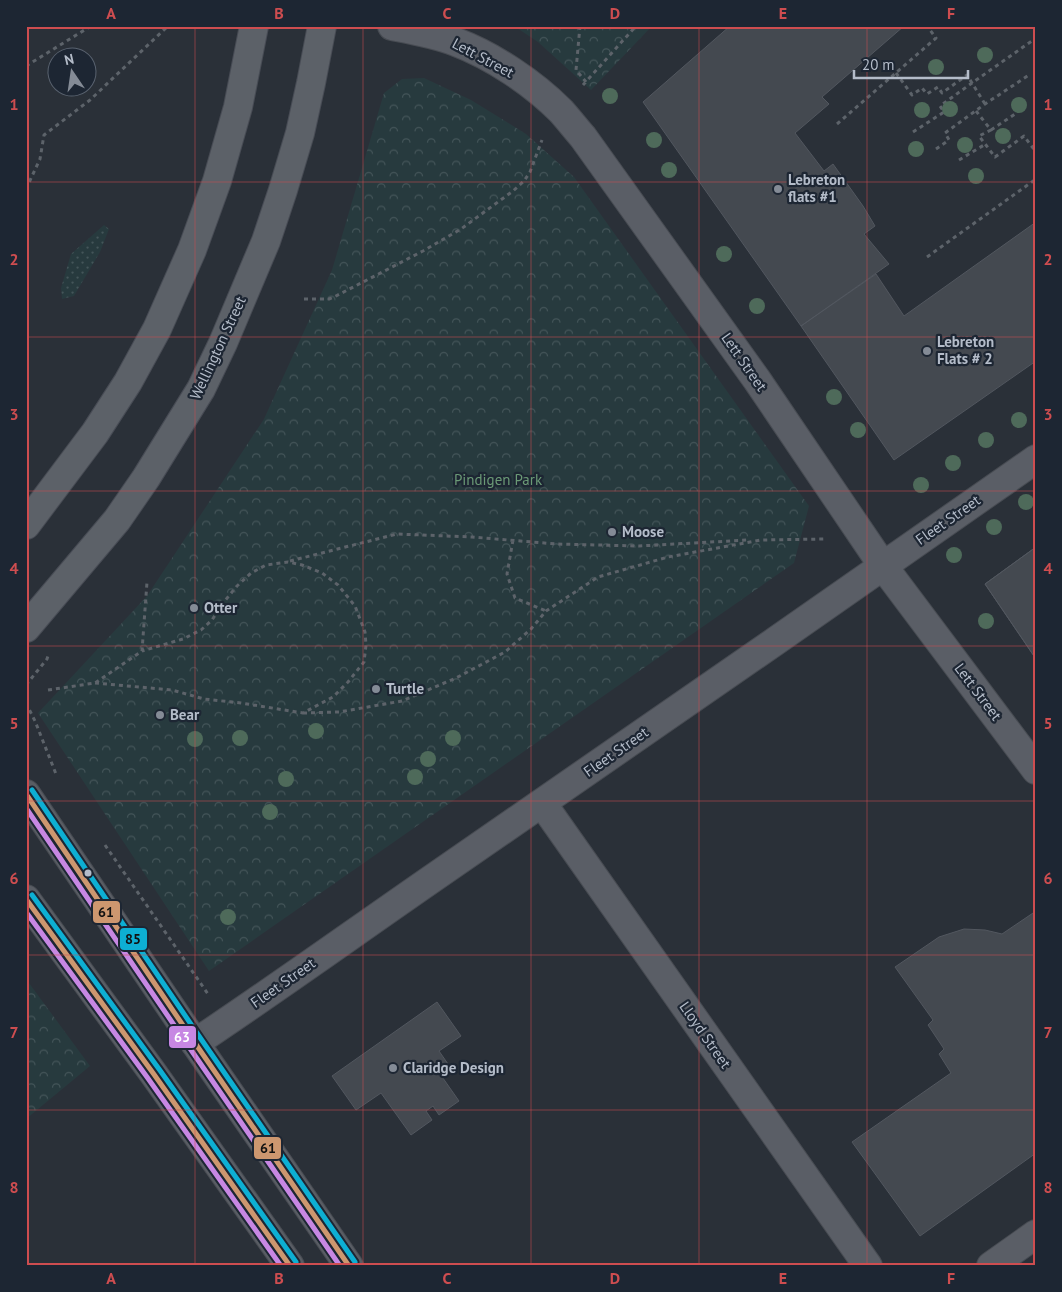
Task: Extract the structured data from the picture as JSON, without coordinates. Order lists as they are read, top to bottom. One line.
{"streets":{"main road":["Wellington Street"],"street":["Lett Street","Fleet Street","Lloyd Street"]},"crossings":[["Lett Street","Fleet Street"],["Fleet Street","Lloyd Street"]],"parks":["Pindigen Park"],"places":["Lebreton flats #1","Lebreton Flats # 2","Moose","Otter","Turtle","Bear","Claridge Design"],"lines":["transit line 85","transit line 61","transit line 63"],"scale_bar":"20 m","north":"top","grid":{"columns":["A","B","C","D","E","F"],"rows":["1","2","3","4","5","6","7","8"]}}
